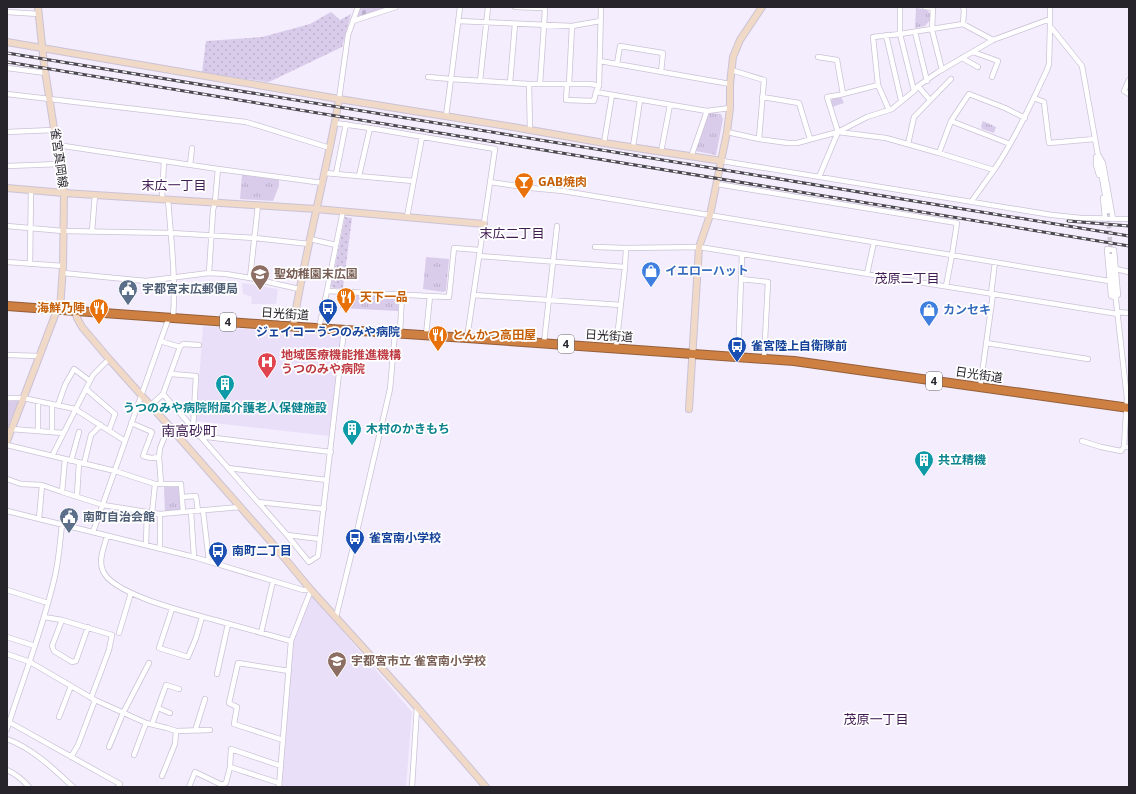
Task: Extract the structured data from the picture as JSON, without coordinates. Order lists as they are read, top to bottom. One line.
{"streets":{"highway":["日光街道","4"],"street":["雀宮真岡線"]},"crossings":[["雀宮真岡線","日光街道"],["雀宮真岡線","4"],["日光街道","4"]],"districts":["末広一丁目","末広二丁目","茂原二丁目","南高砂町","茂原一丁目"],"places":{"bar":["GAB焼肉"],"shop":["イエローハット","カンセキ"],"school or university":["聖幼稚園末広園","宇都宮市立 雀宮南小学校"],"public building":["宇都宮末広郵便局","南町自治会館"],"restaurant":["天下一品","海鮮乃陣","とんかつ高田屋"],"bus stop":["ジェイコーうつのみや病院","雀宮陸上自衛隊前","雀宮南小学校","南町二丁目"],"hospital":["地域医療機能推進機構 うつのみや病院"],"building":["うつのみや病院附属介護老人保健施設","木村のかきもち","共立精機"]}}
